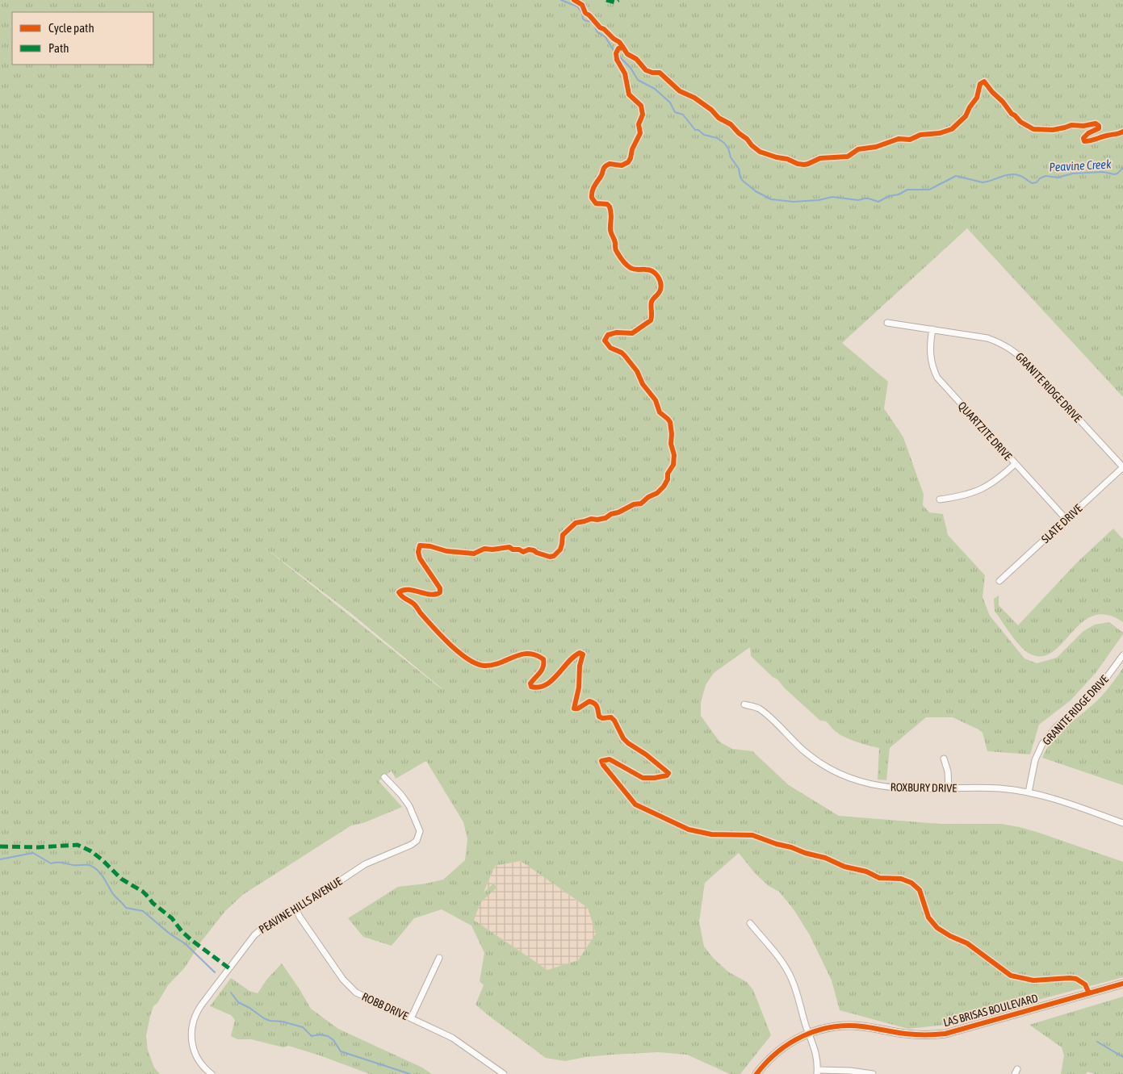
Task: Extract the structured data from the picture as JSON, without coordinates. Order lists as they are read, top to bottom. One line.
{"streets":{"street":["GRANITE RIDGE DRIVE","QUARTZITE DRIVE","SLATE DRIVE","ROXBURY DRIVE","PEAVINE HILLS AVENUE","ROBB DRIVE","LAS BRISAS BOULEVARD"]},"crossings":[["GRANITE RIDGE DRIVE","QUARTZITE DRIVE"],["GRANITE RIDGE DRIVE","SLATE DRIVE"],["GRANITE RIDGE DRIVE","ROXBURY DRIVE"],["QUARTZITE DRIVE","SLATE DRIVE"],["PEAVINE HILLS AVENUE","ROBB DRIVE"]],"water":["Peavine Creek"],"legend":["Cycle path","Path"]}
